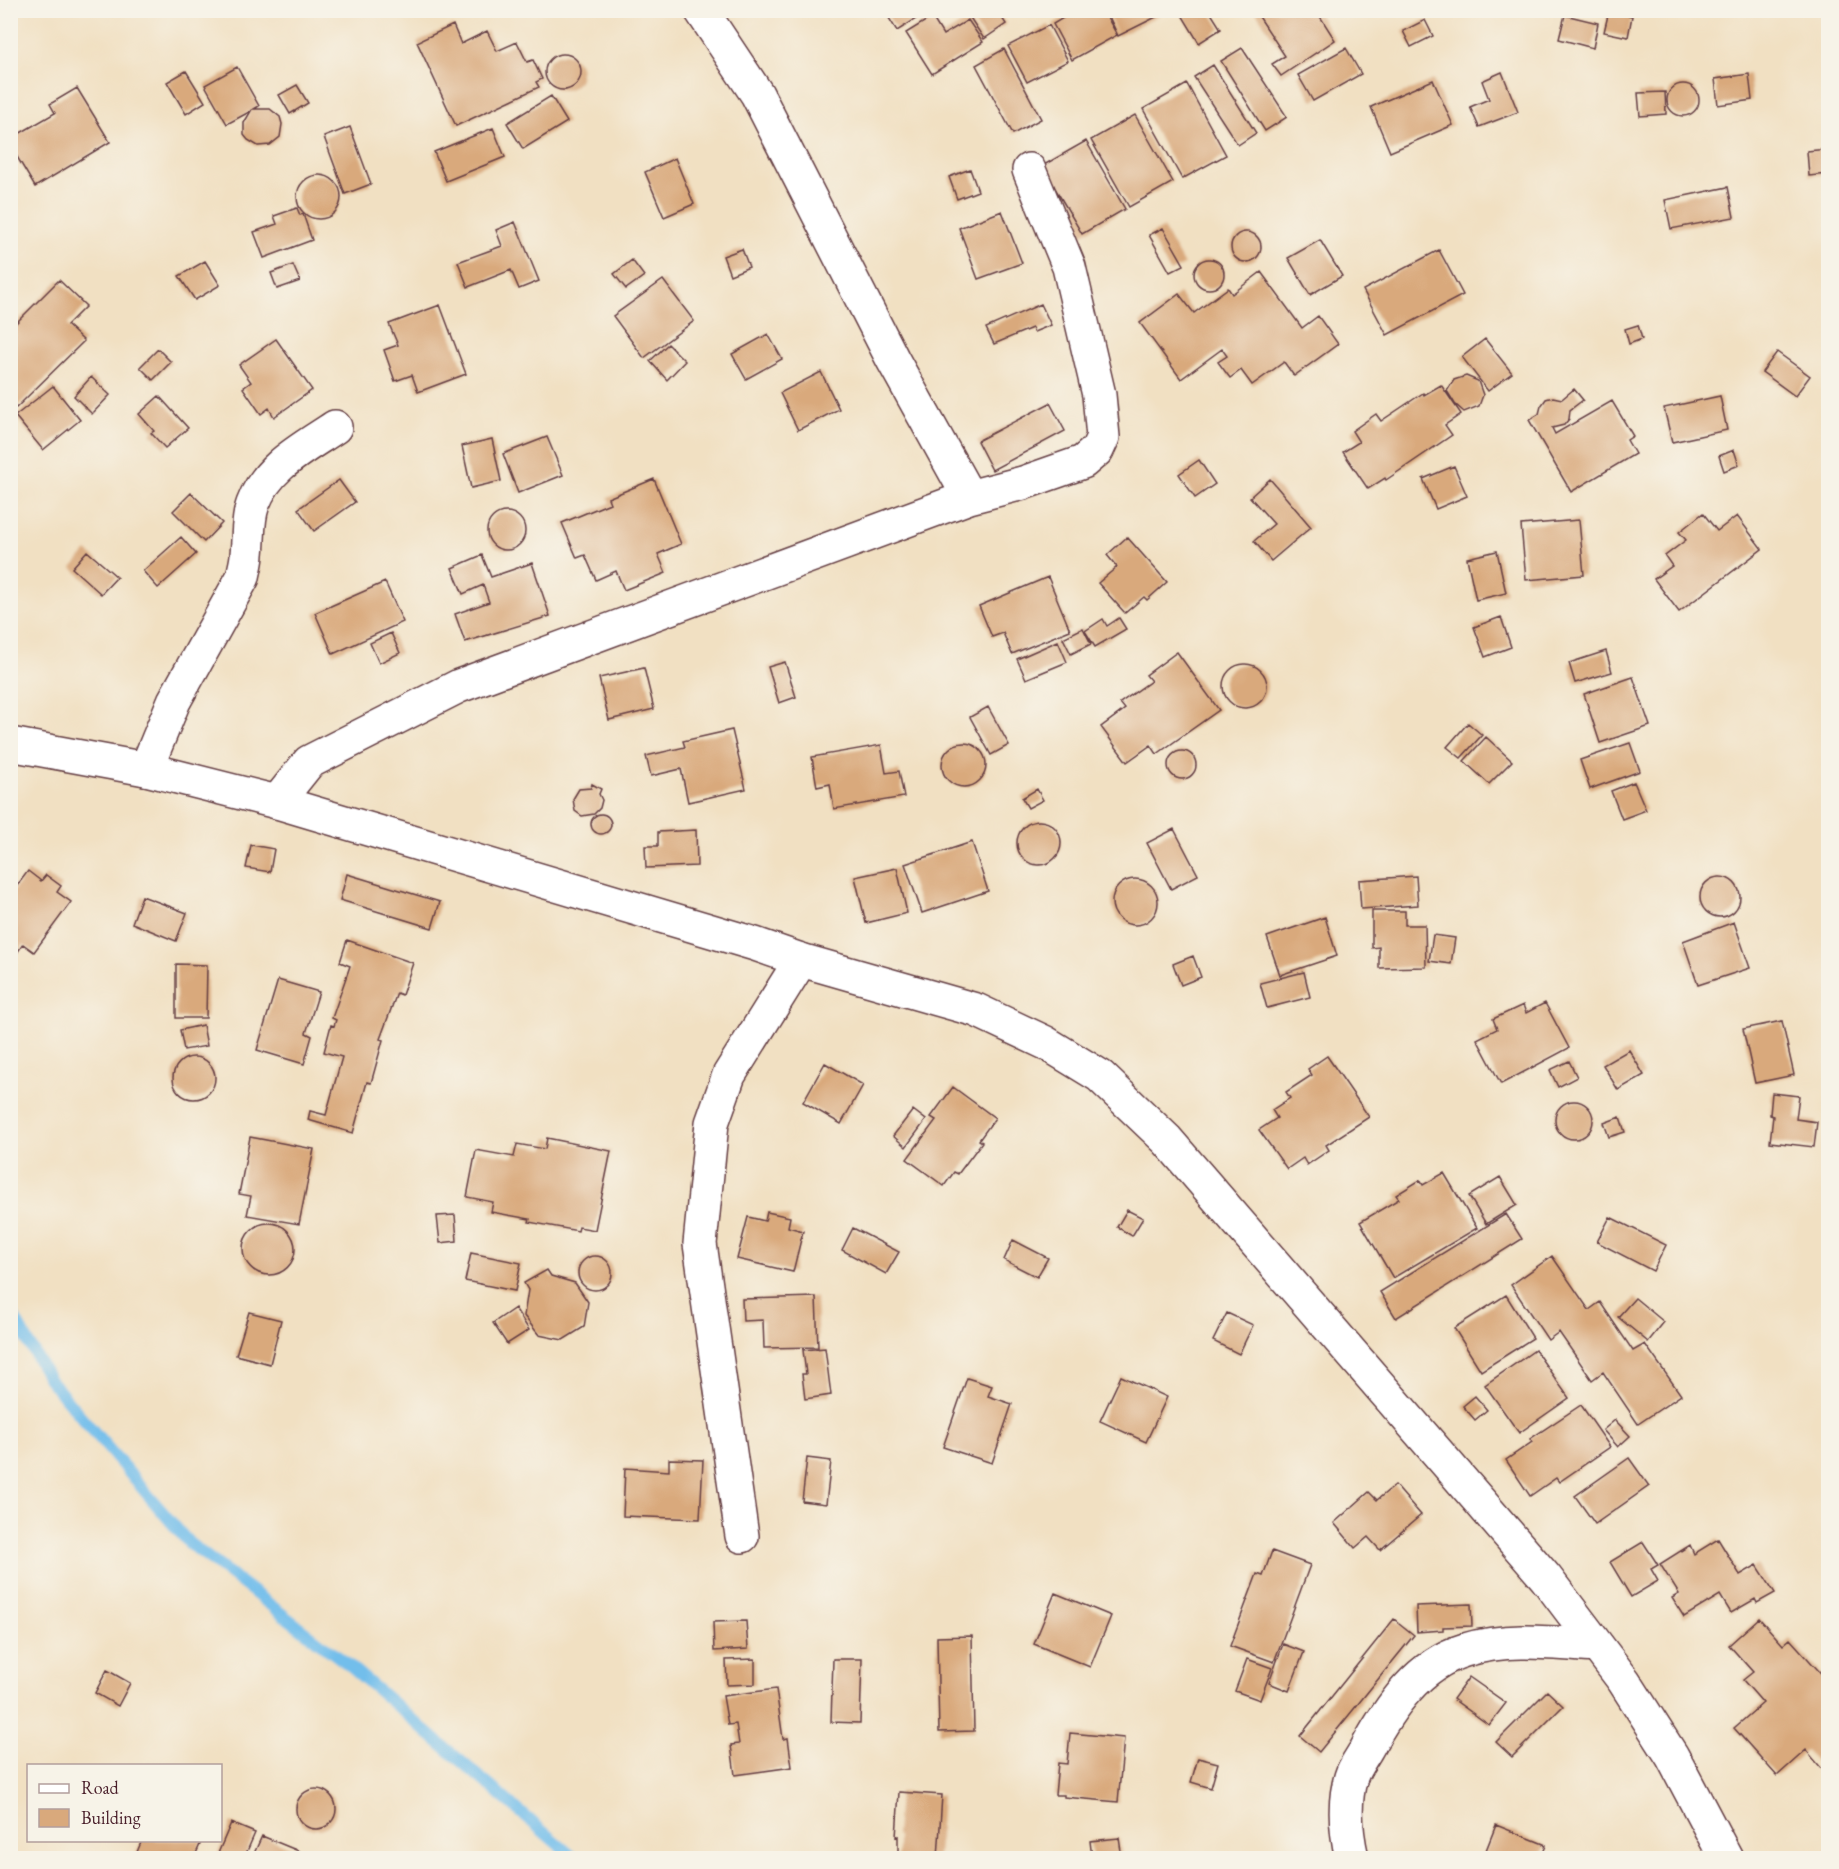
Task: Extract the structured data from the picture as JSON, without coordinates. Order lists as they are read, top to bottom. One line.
{"legend":["Road","Building"]}
